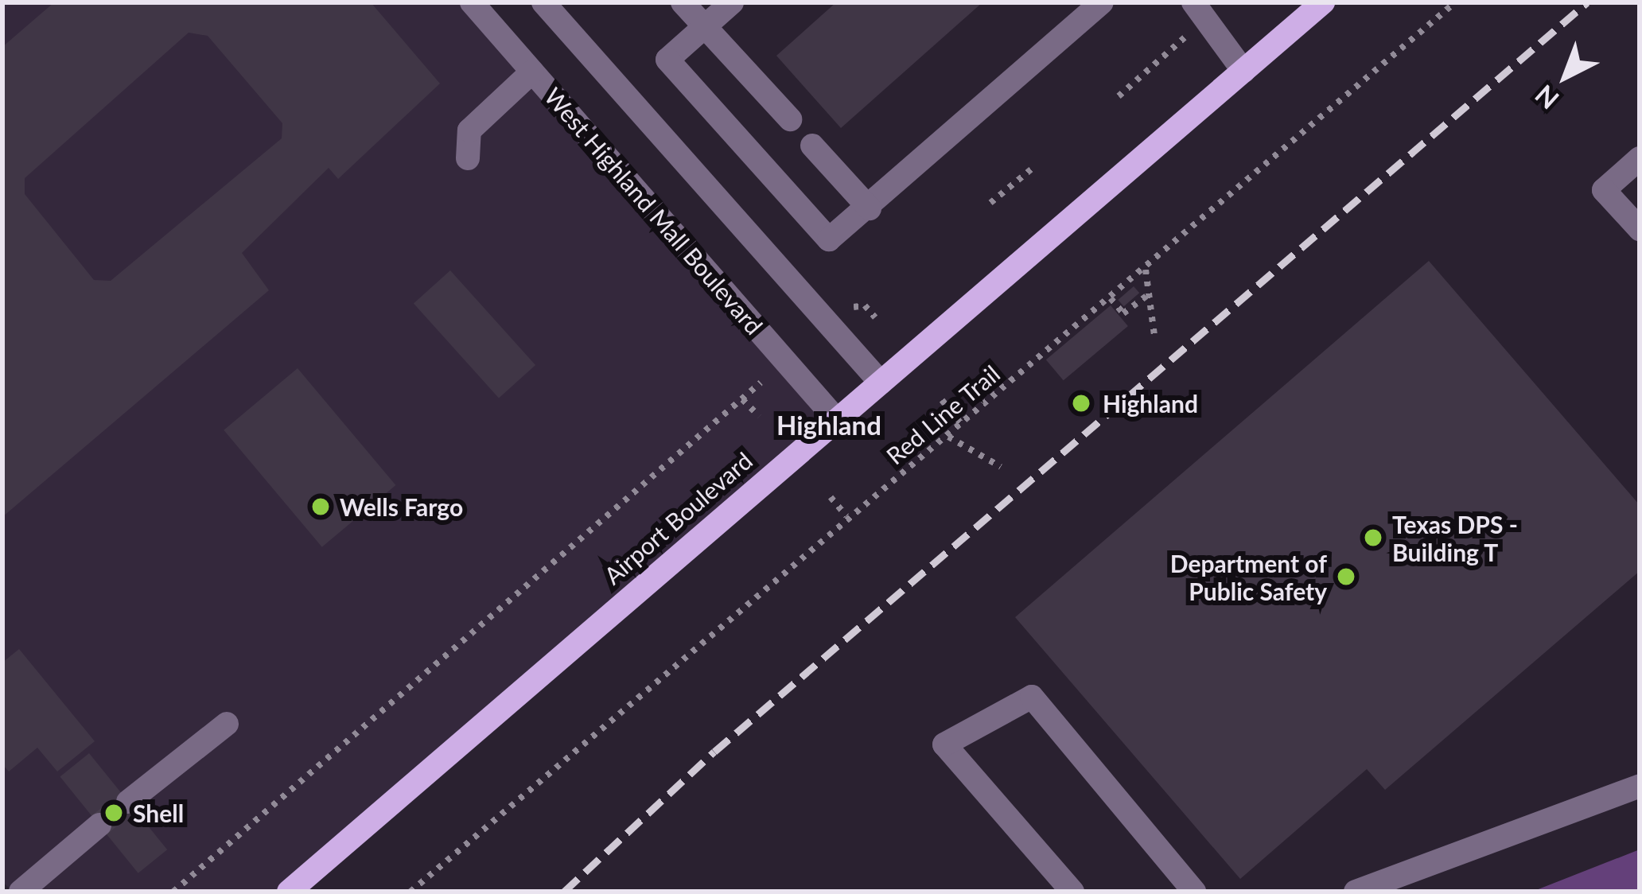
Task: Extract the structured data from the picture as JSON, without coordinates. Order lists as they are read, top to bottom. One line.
{"streets":{"main road":["Airport Boulevard"],"street":["West Highland Mall Boulevard"],"path":["Red Line Trail"]},"crossings":[["West Highland Mall Boulevard","Airport Boulevard"]],"districts":["Highland"],"places":["Highland","Wells Fargo","Texas DPS - Building T","Department of Public Safety","Shell"],"north":"bottom left"}
